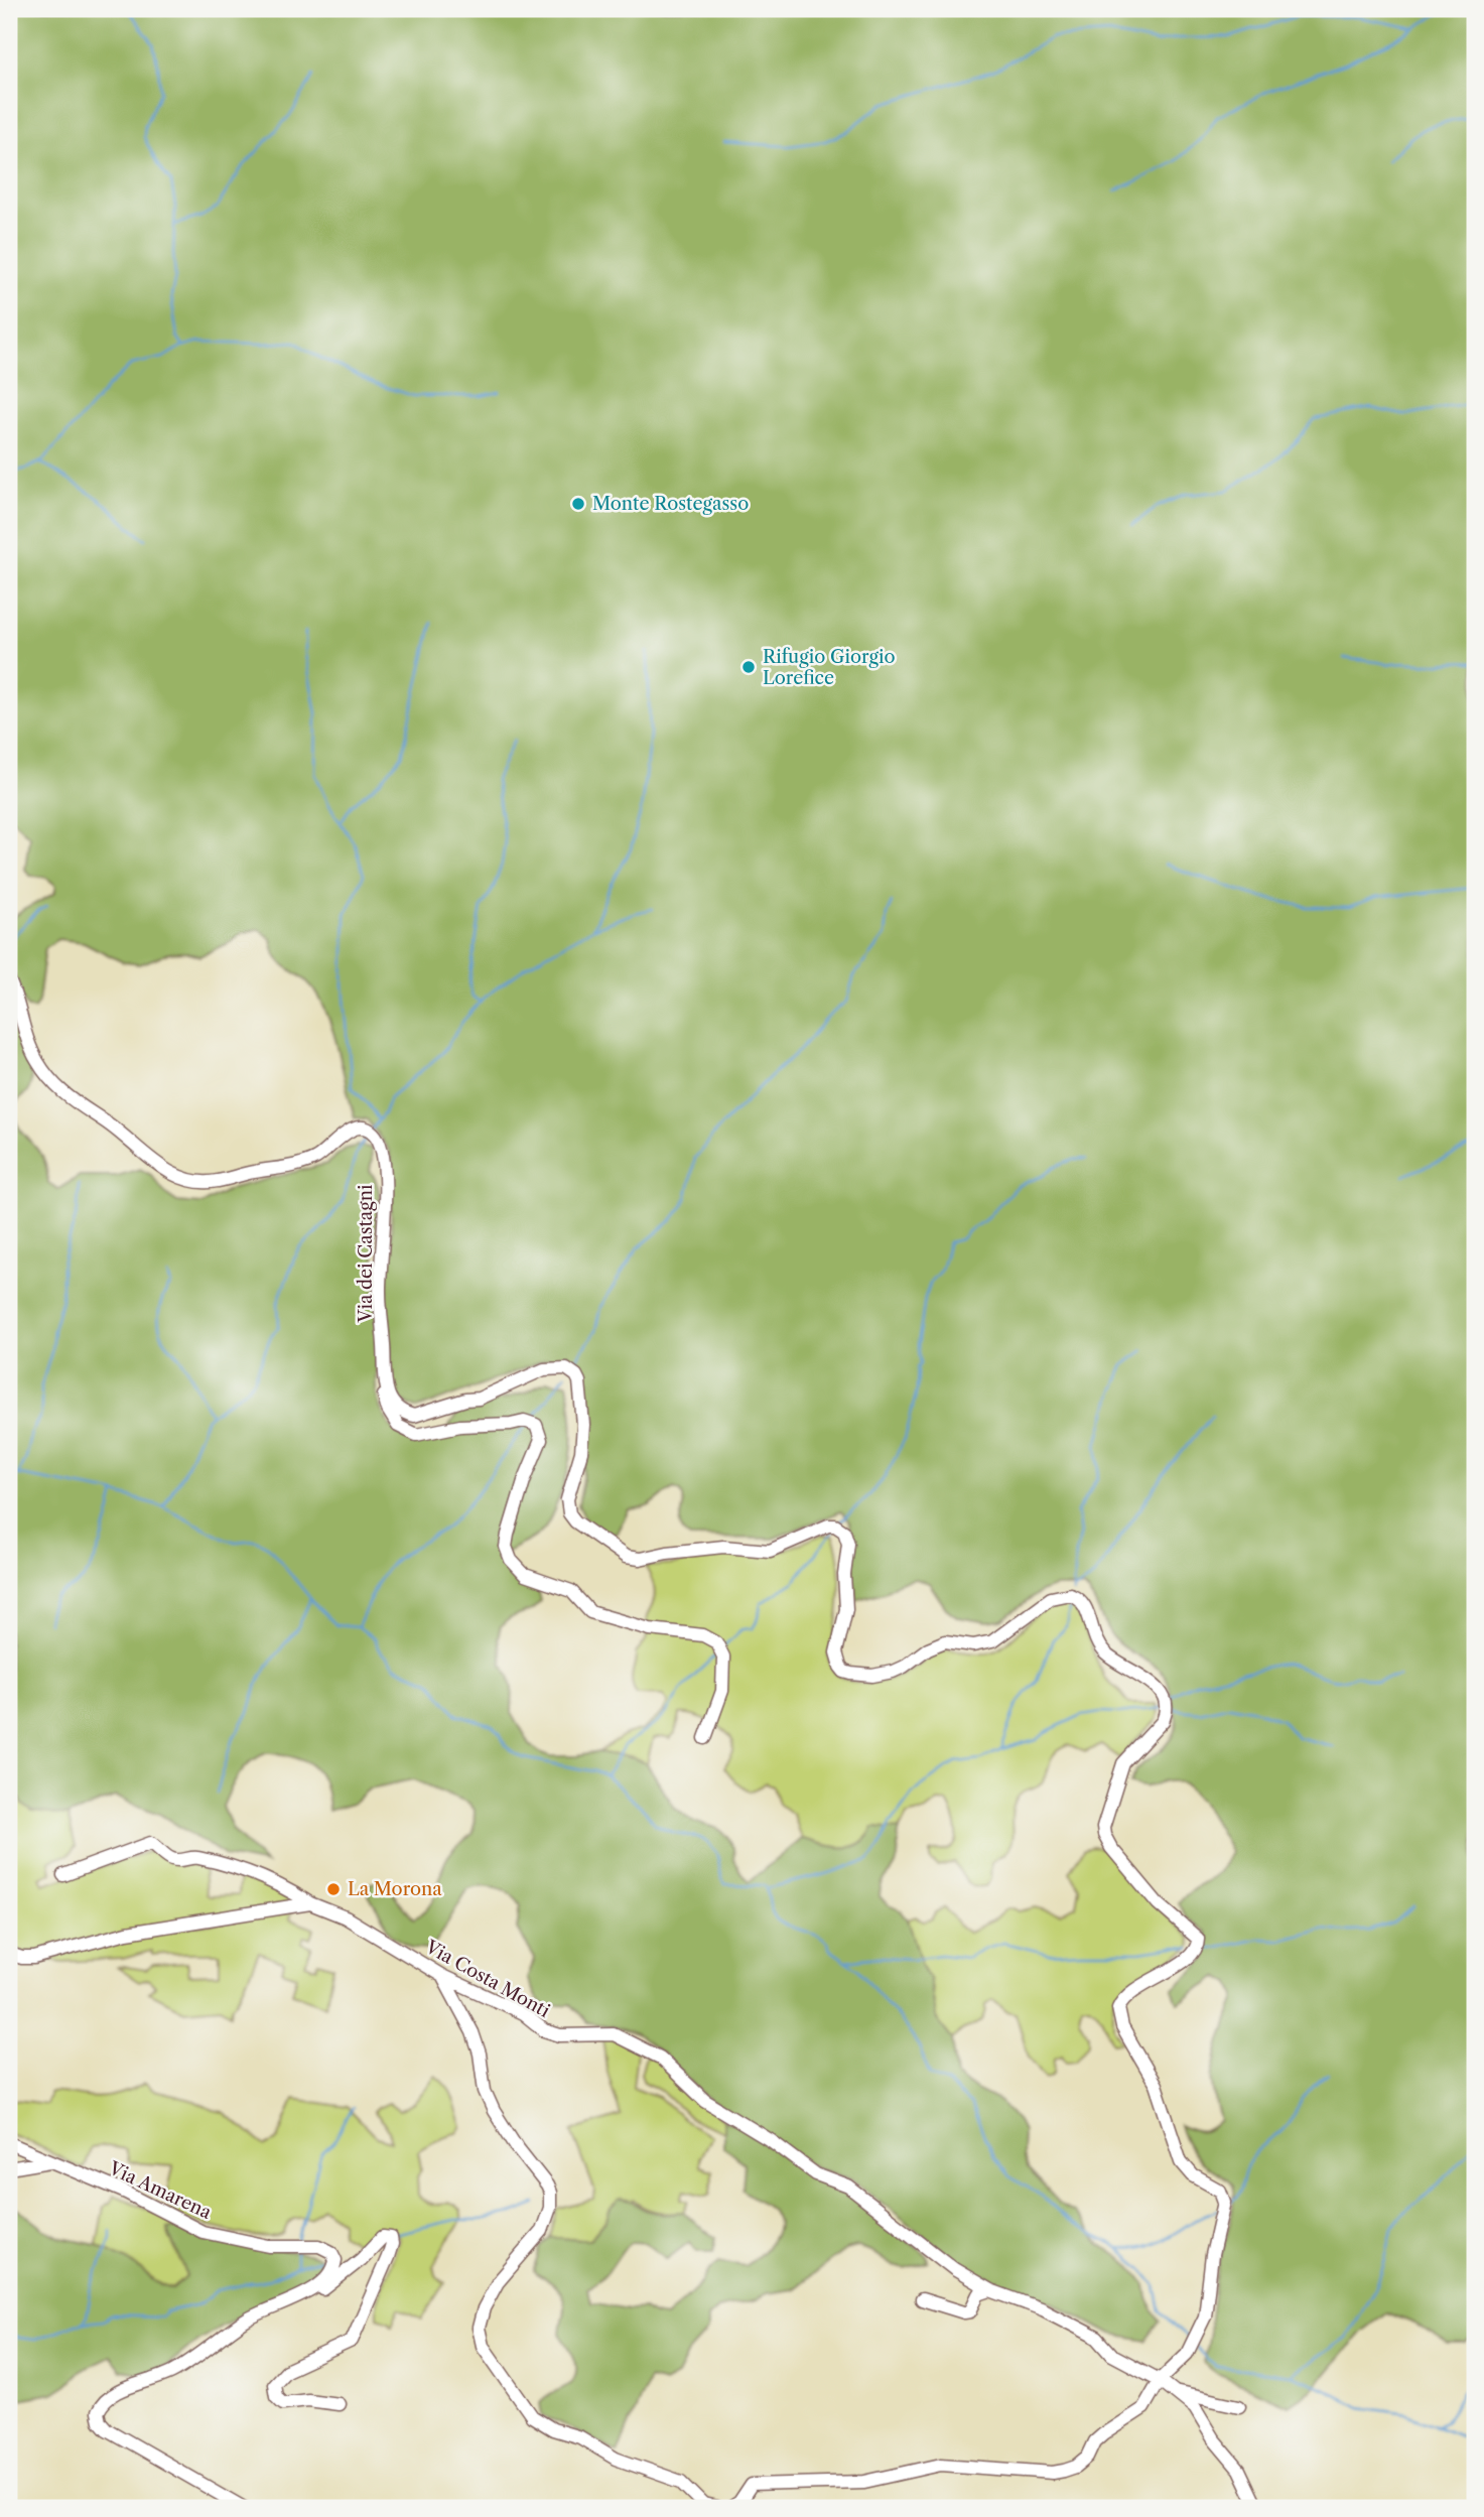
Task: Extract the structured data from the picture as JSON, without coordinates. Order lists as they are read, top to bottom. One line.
{"streets":{"street":["Via dei Castagni","Via Costa Monti","Via Amarena"]},"places":["Monte Rostegasso","Rifugio Giorgio Lorefice","La Morona"]}
